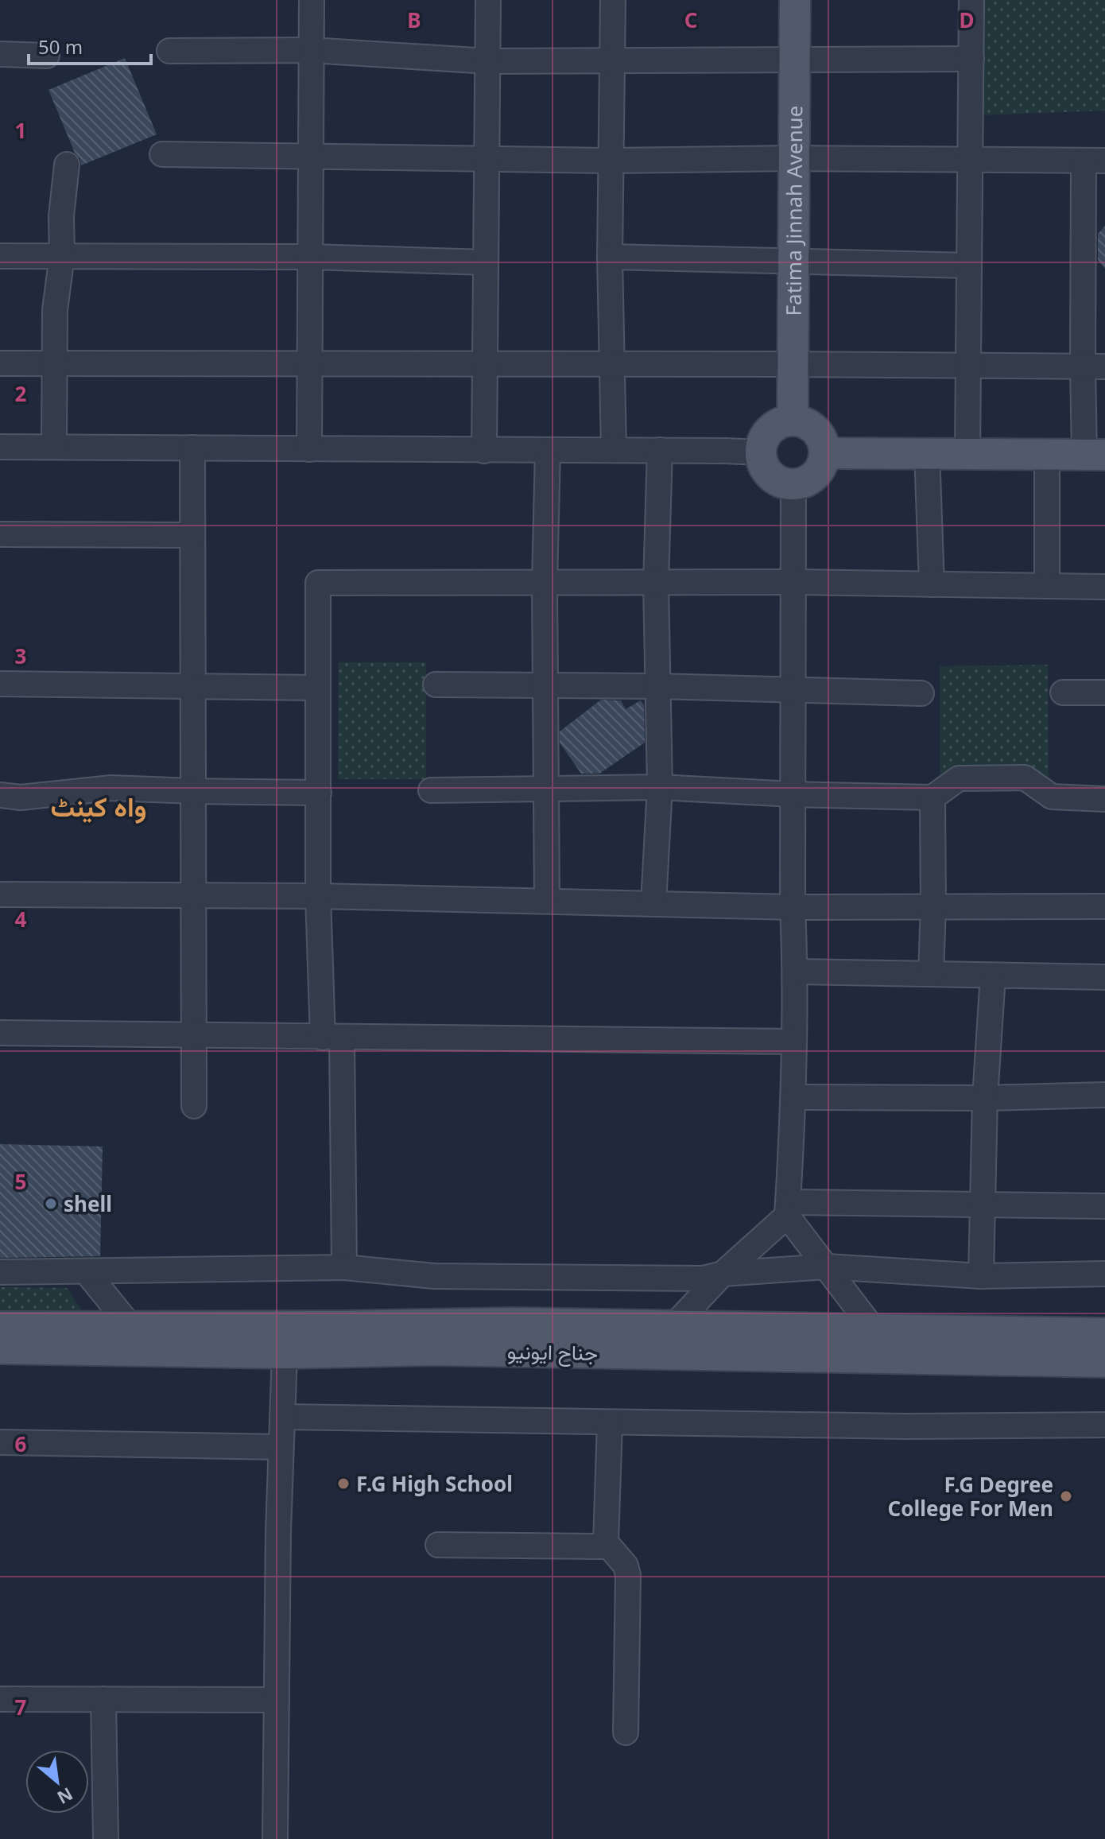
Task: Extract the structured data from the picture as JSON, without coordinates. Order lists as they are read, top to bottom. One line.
{"streets":{"main road":["Fatima Jinnah Avenue","جناح ایونیو"]},"districts":["واہ کینٹ"],"places":["shell","F.G High School","F.G Degree College For Men"],"scale_bar":"50 m","north":"bottom right","grid":{"columns":["B","C","D"],"rows":["1","2","3","4","5","6","7"]}}
